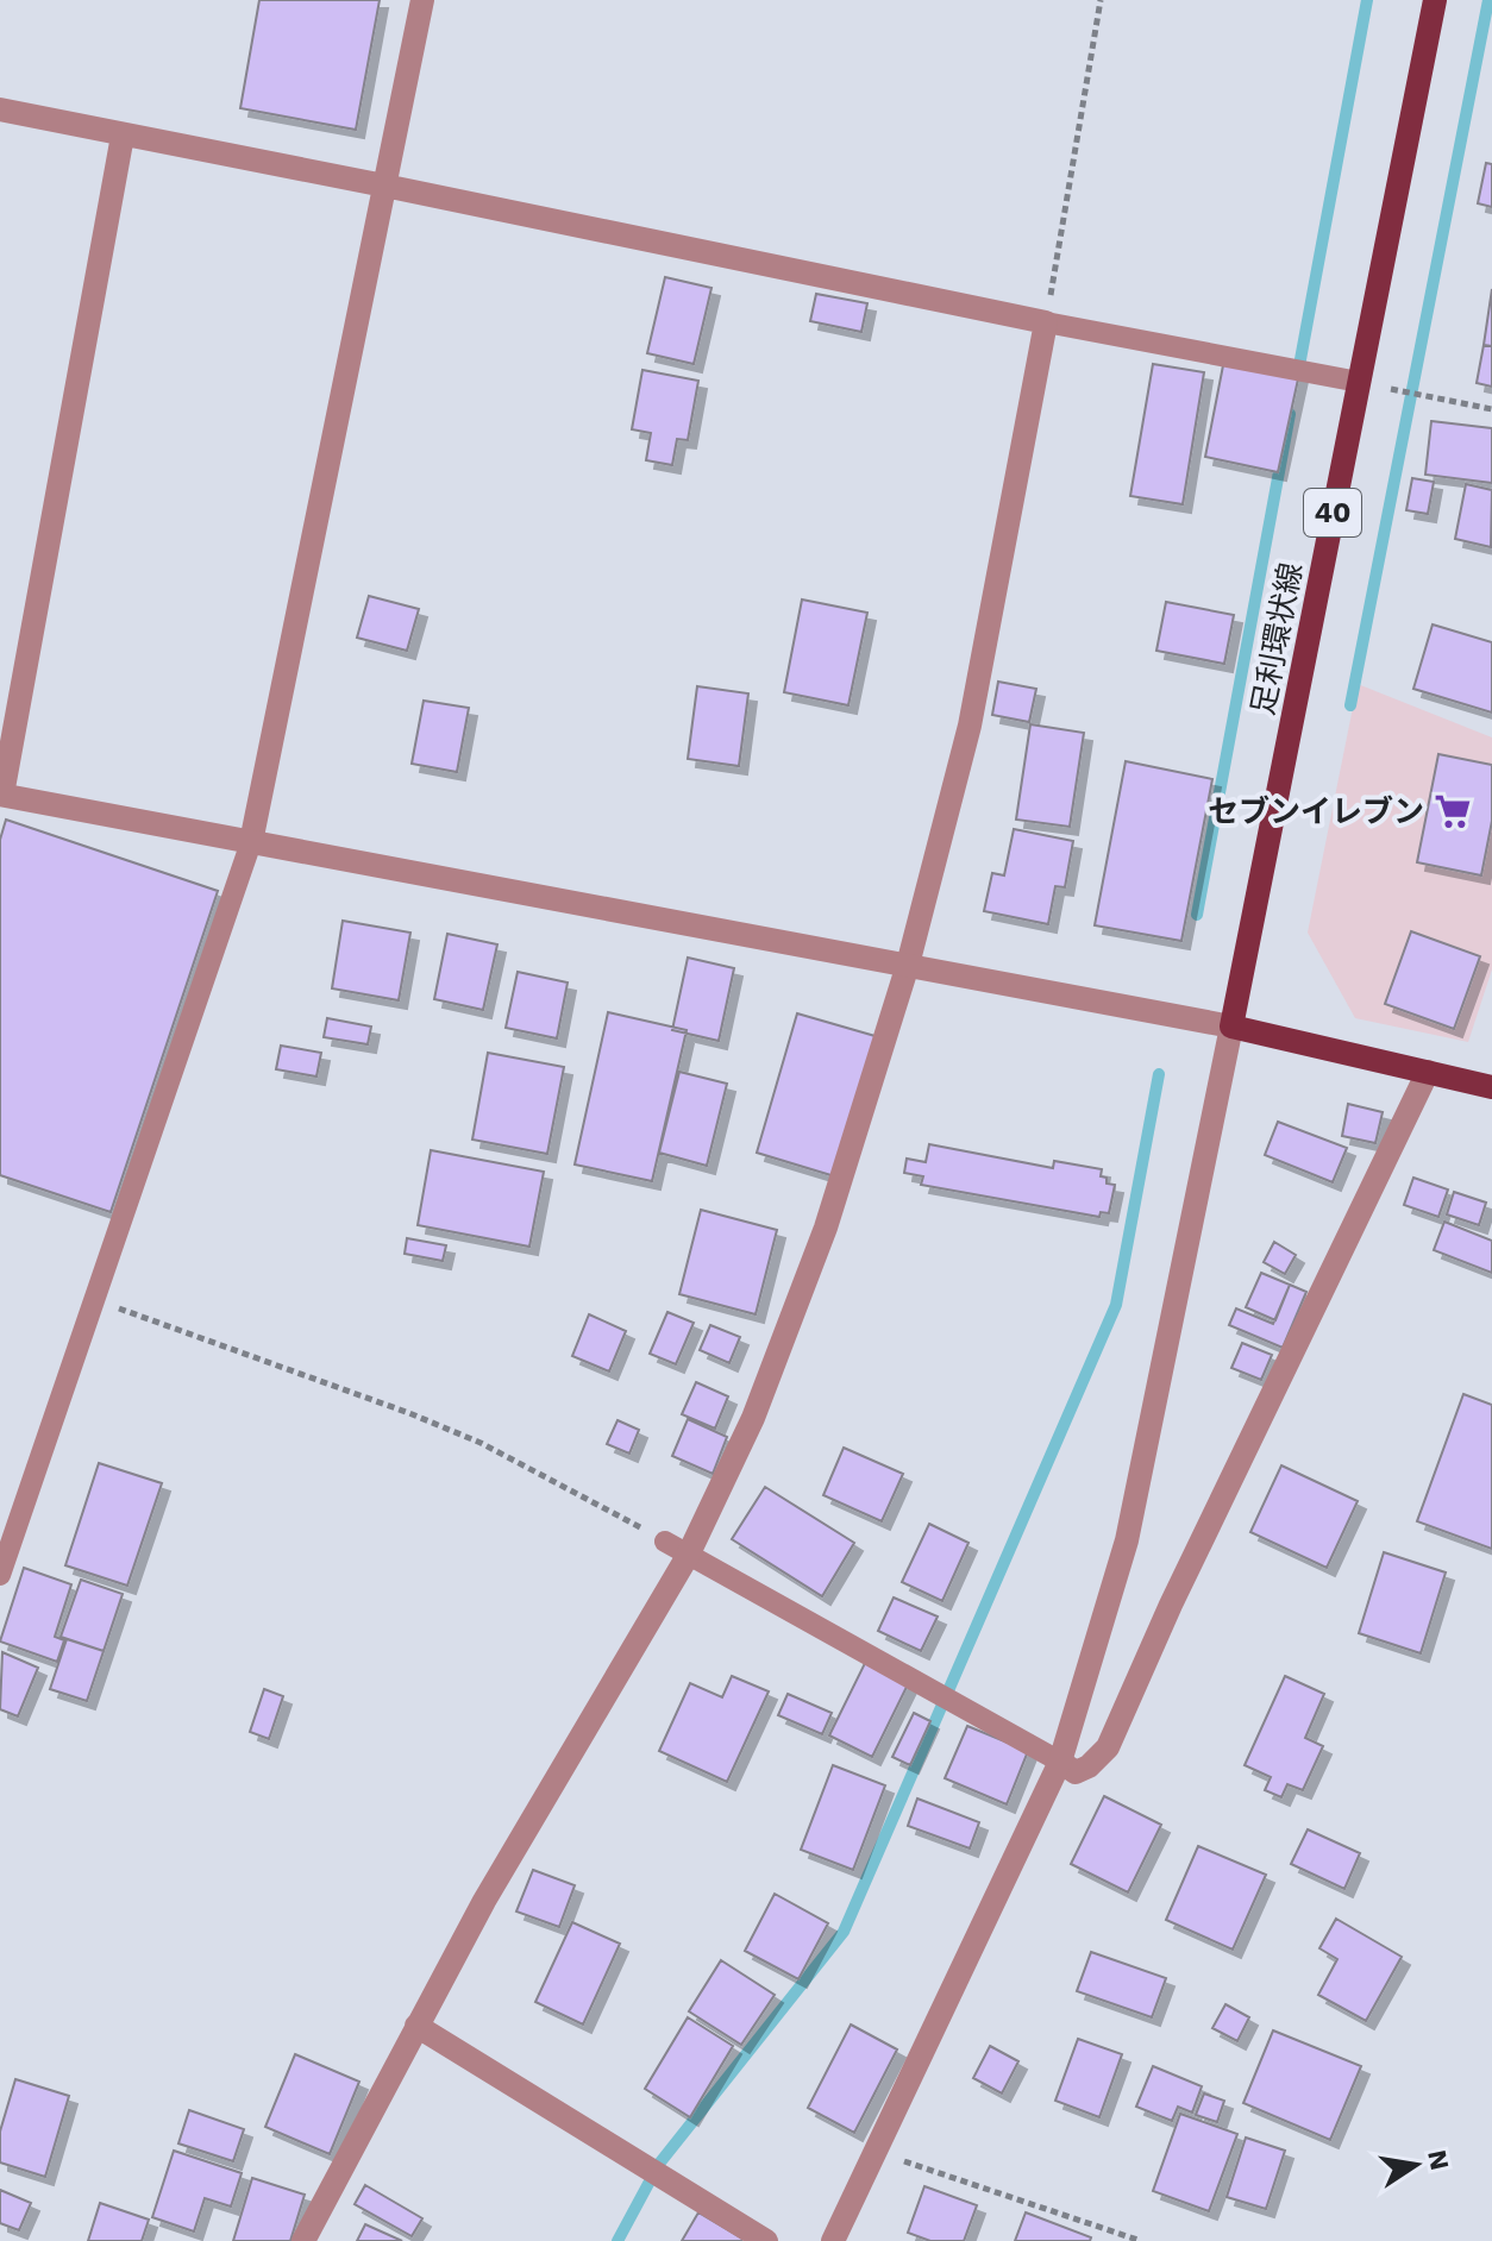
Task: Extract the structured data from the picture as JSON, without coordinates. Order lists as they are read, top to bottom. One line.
{"streets":{"main road":["40","足利環状線"]},"places":{"supermarket":["セブンイレブン"]},"north":"right"}
